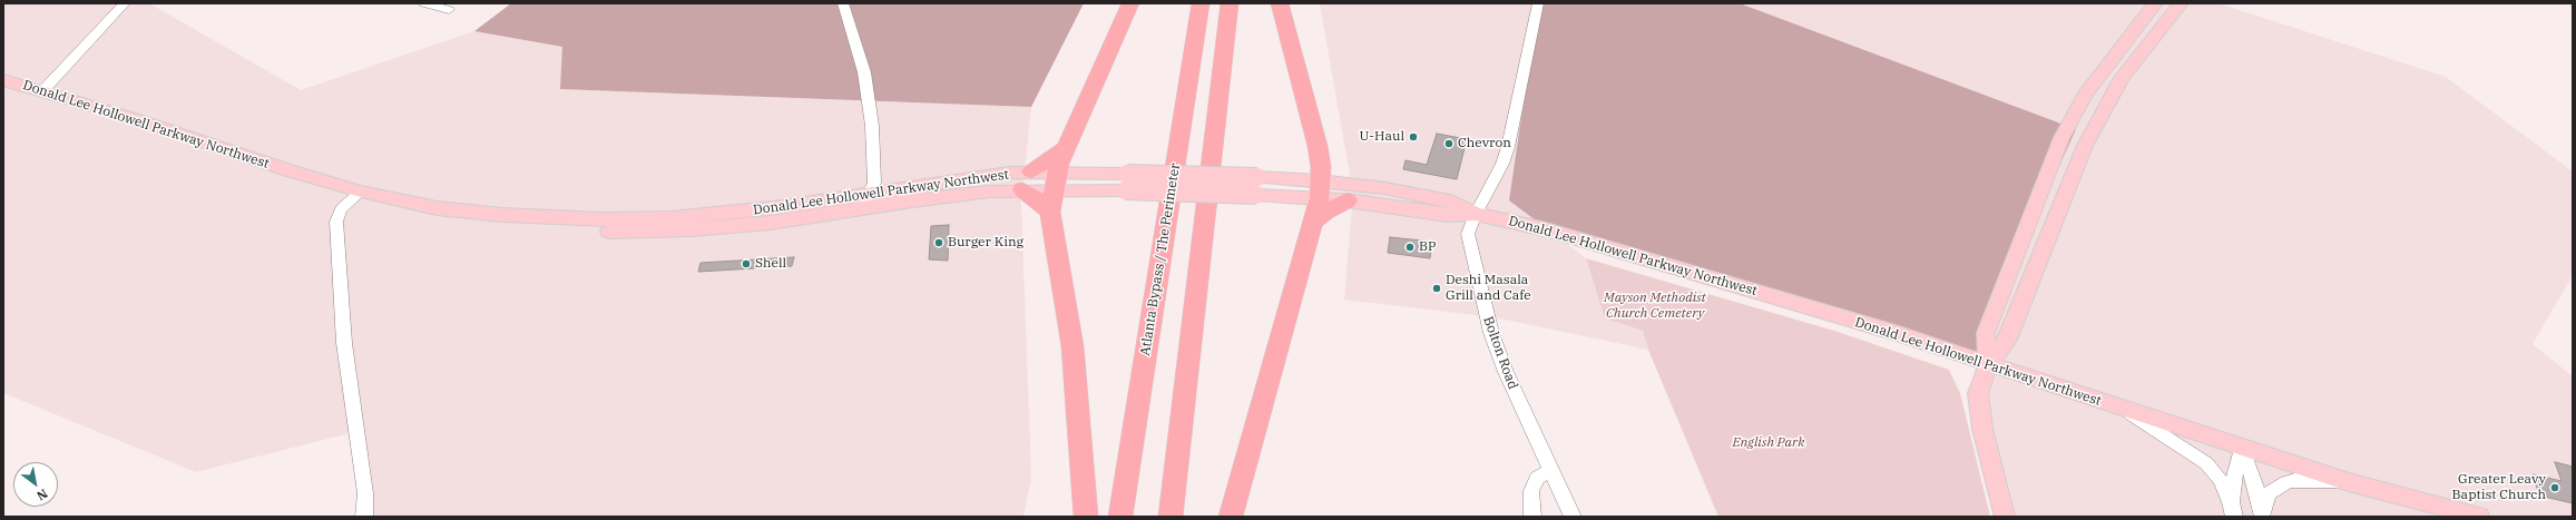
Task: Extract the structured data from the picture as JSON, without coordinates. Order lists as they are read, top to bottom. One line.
{"streets":{"highway":["Atlanta Bypass / The Perimeter"],"main road":["Donald Lee Hollowell Parkway Northwest"],"street":["Bolton Road"]},"crossings":[["Donald Lee Hollowell Parkway Northwest","Bolton Road"]],"parks":["Mayson Methodist Church Cemetery","English Park"],"places":["U-Haul","Chevron","Burger King","BP","Shell","Deshi Masala Grill and Cafe","Greater Leavy Baptist Church"],"north":"bottom right"}
